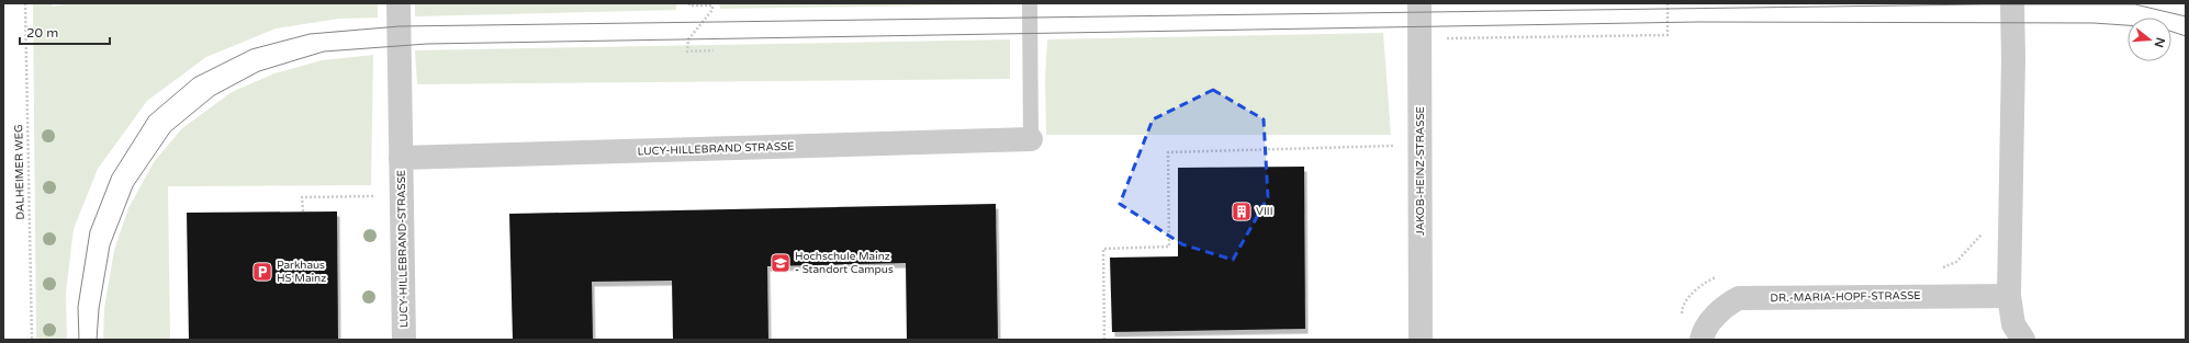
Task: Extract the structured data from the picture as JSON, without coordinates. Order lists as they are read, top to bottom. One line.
{"streets":{"street":["LUCY-HILLEBRAND STRASSE","JAKOB-HEINZ-STRASSE","LUCY-HILLEBRAND-STRASSE","DR.-MARIA-HOPF-STRASSE"],"path":["DALHEIMER WEG"]},"crossings":[["LUCY-HILLEBRAND STRASSE","LUCY-HILLEBRAND-STRASSE"]],"places":{"building":["VIII"],"school or university":["Hochschule Mainz - Standort Campus"],"parking":["Parkhaus HS Mainz"]},"scale_bar":"20 m","north":"right"}
